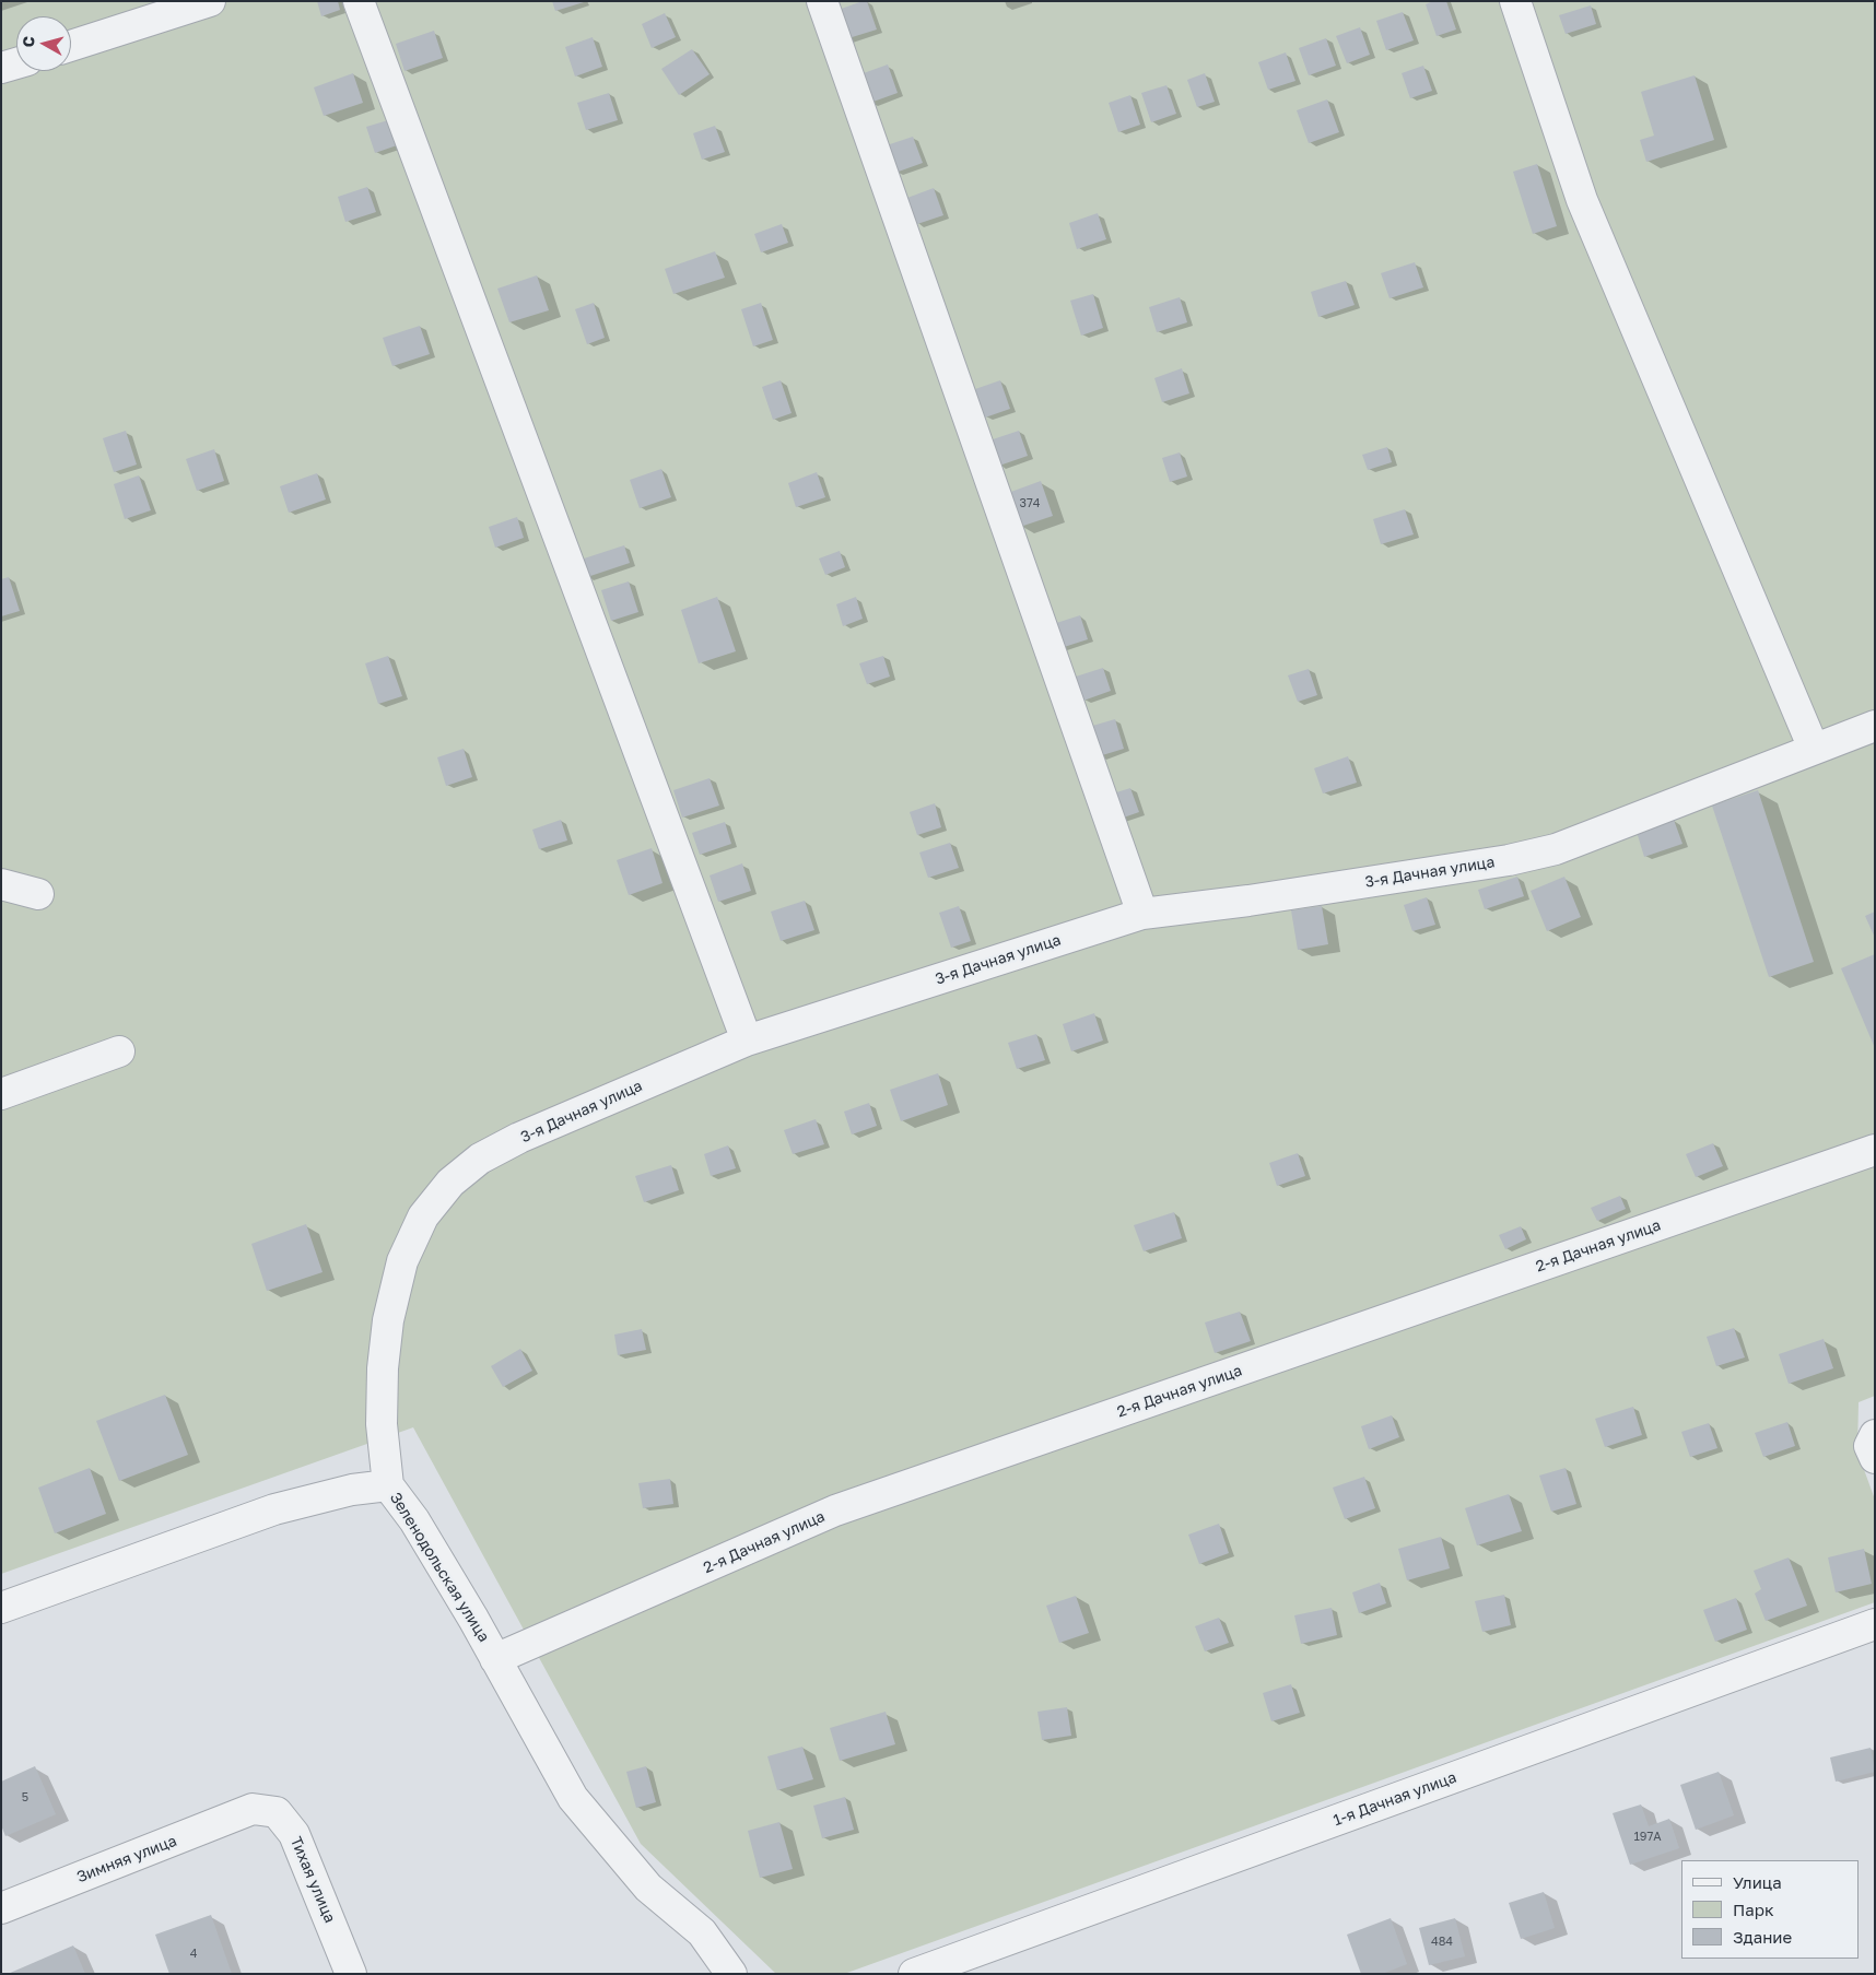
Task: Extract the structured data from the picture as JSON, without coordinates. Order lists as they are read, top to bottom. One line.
{"streets":{"street":["3-я Дачная улица","2-я Дачная улица","Зеленодольская улица","1-я Дачная улица","Зимняя улица","Тихая улица"]},"crossings":[["3-я Дачная улица","Зеленодольская улица"],["2-я Дачная улица","Зеленодольская улица"],["Зимняя улица","Тихая улица"]],"house_numbers":["374","5","197А","484","4"],"legend":["Улица","Парк","Здание"],"north":"left"}
